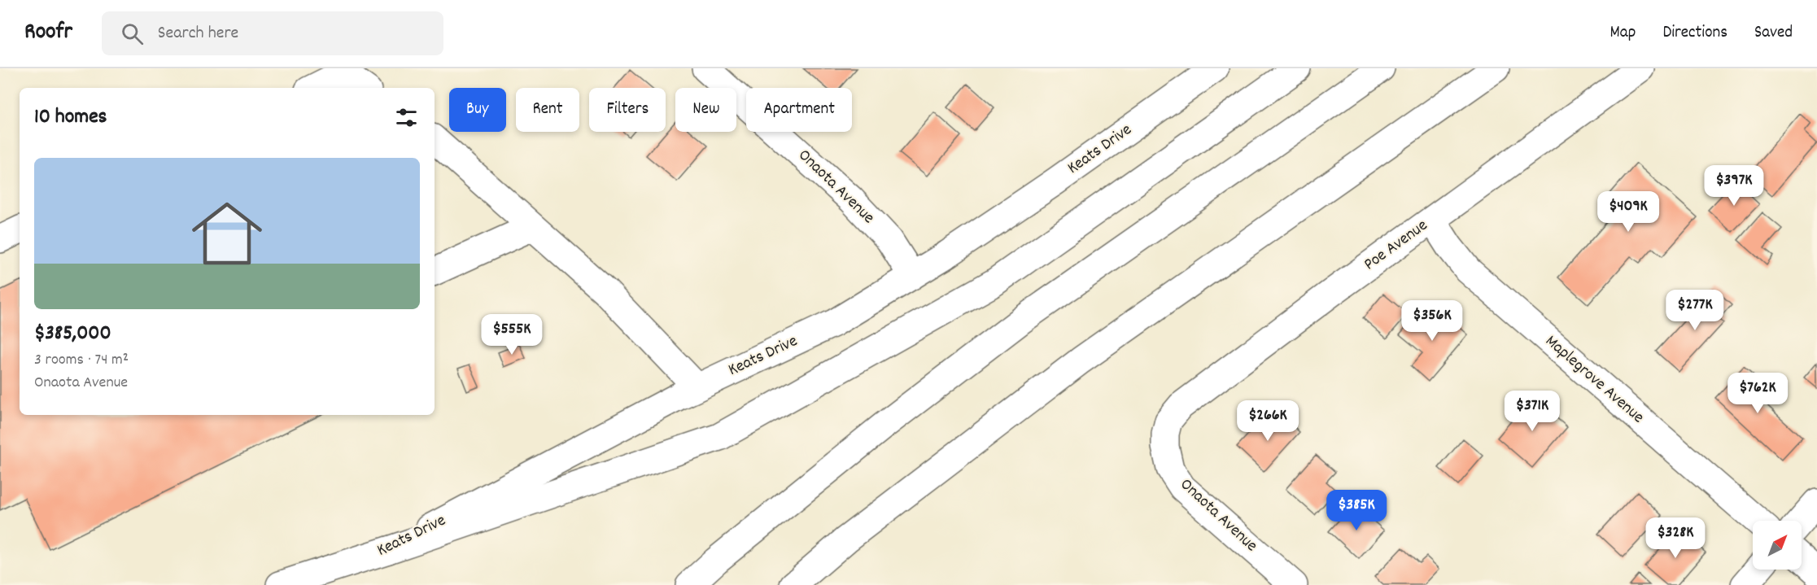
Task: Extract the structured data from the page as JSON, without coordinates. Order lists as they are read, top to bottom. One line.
{"streets":{"main road":["Keats Drive","Onaota Avenue","Poe Avenue","Maplegrove Avenue"]},"crossings":[["Keats Drive","Onaota Avenue"],["Onaota Avenue","Poe Avenue"],["Poe Avenue","Maplegrove Avenue"]],"north":"top right","page":{"header":"Roofr","search":"Search here","nav":["Map","Directions","Saved"],"chip":["Buy","Rent","Filters","New","Apartment"],"heading":"10 homes","list":[{"name":"$385,000","note":"3 rooms · 74 m² · Onaota Avenue"}],"price":["$397K","$409K","$277K","$356K","$555K","$762K","$371K","$266K","$385K","$328K"]}}
